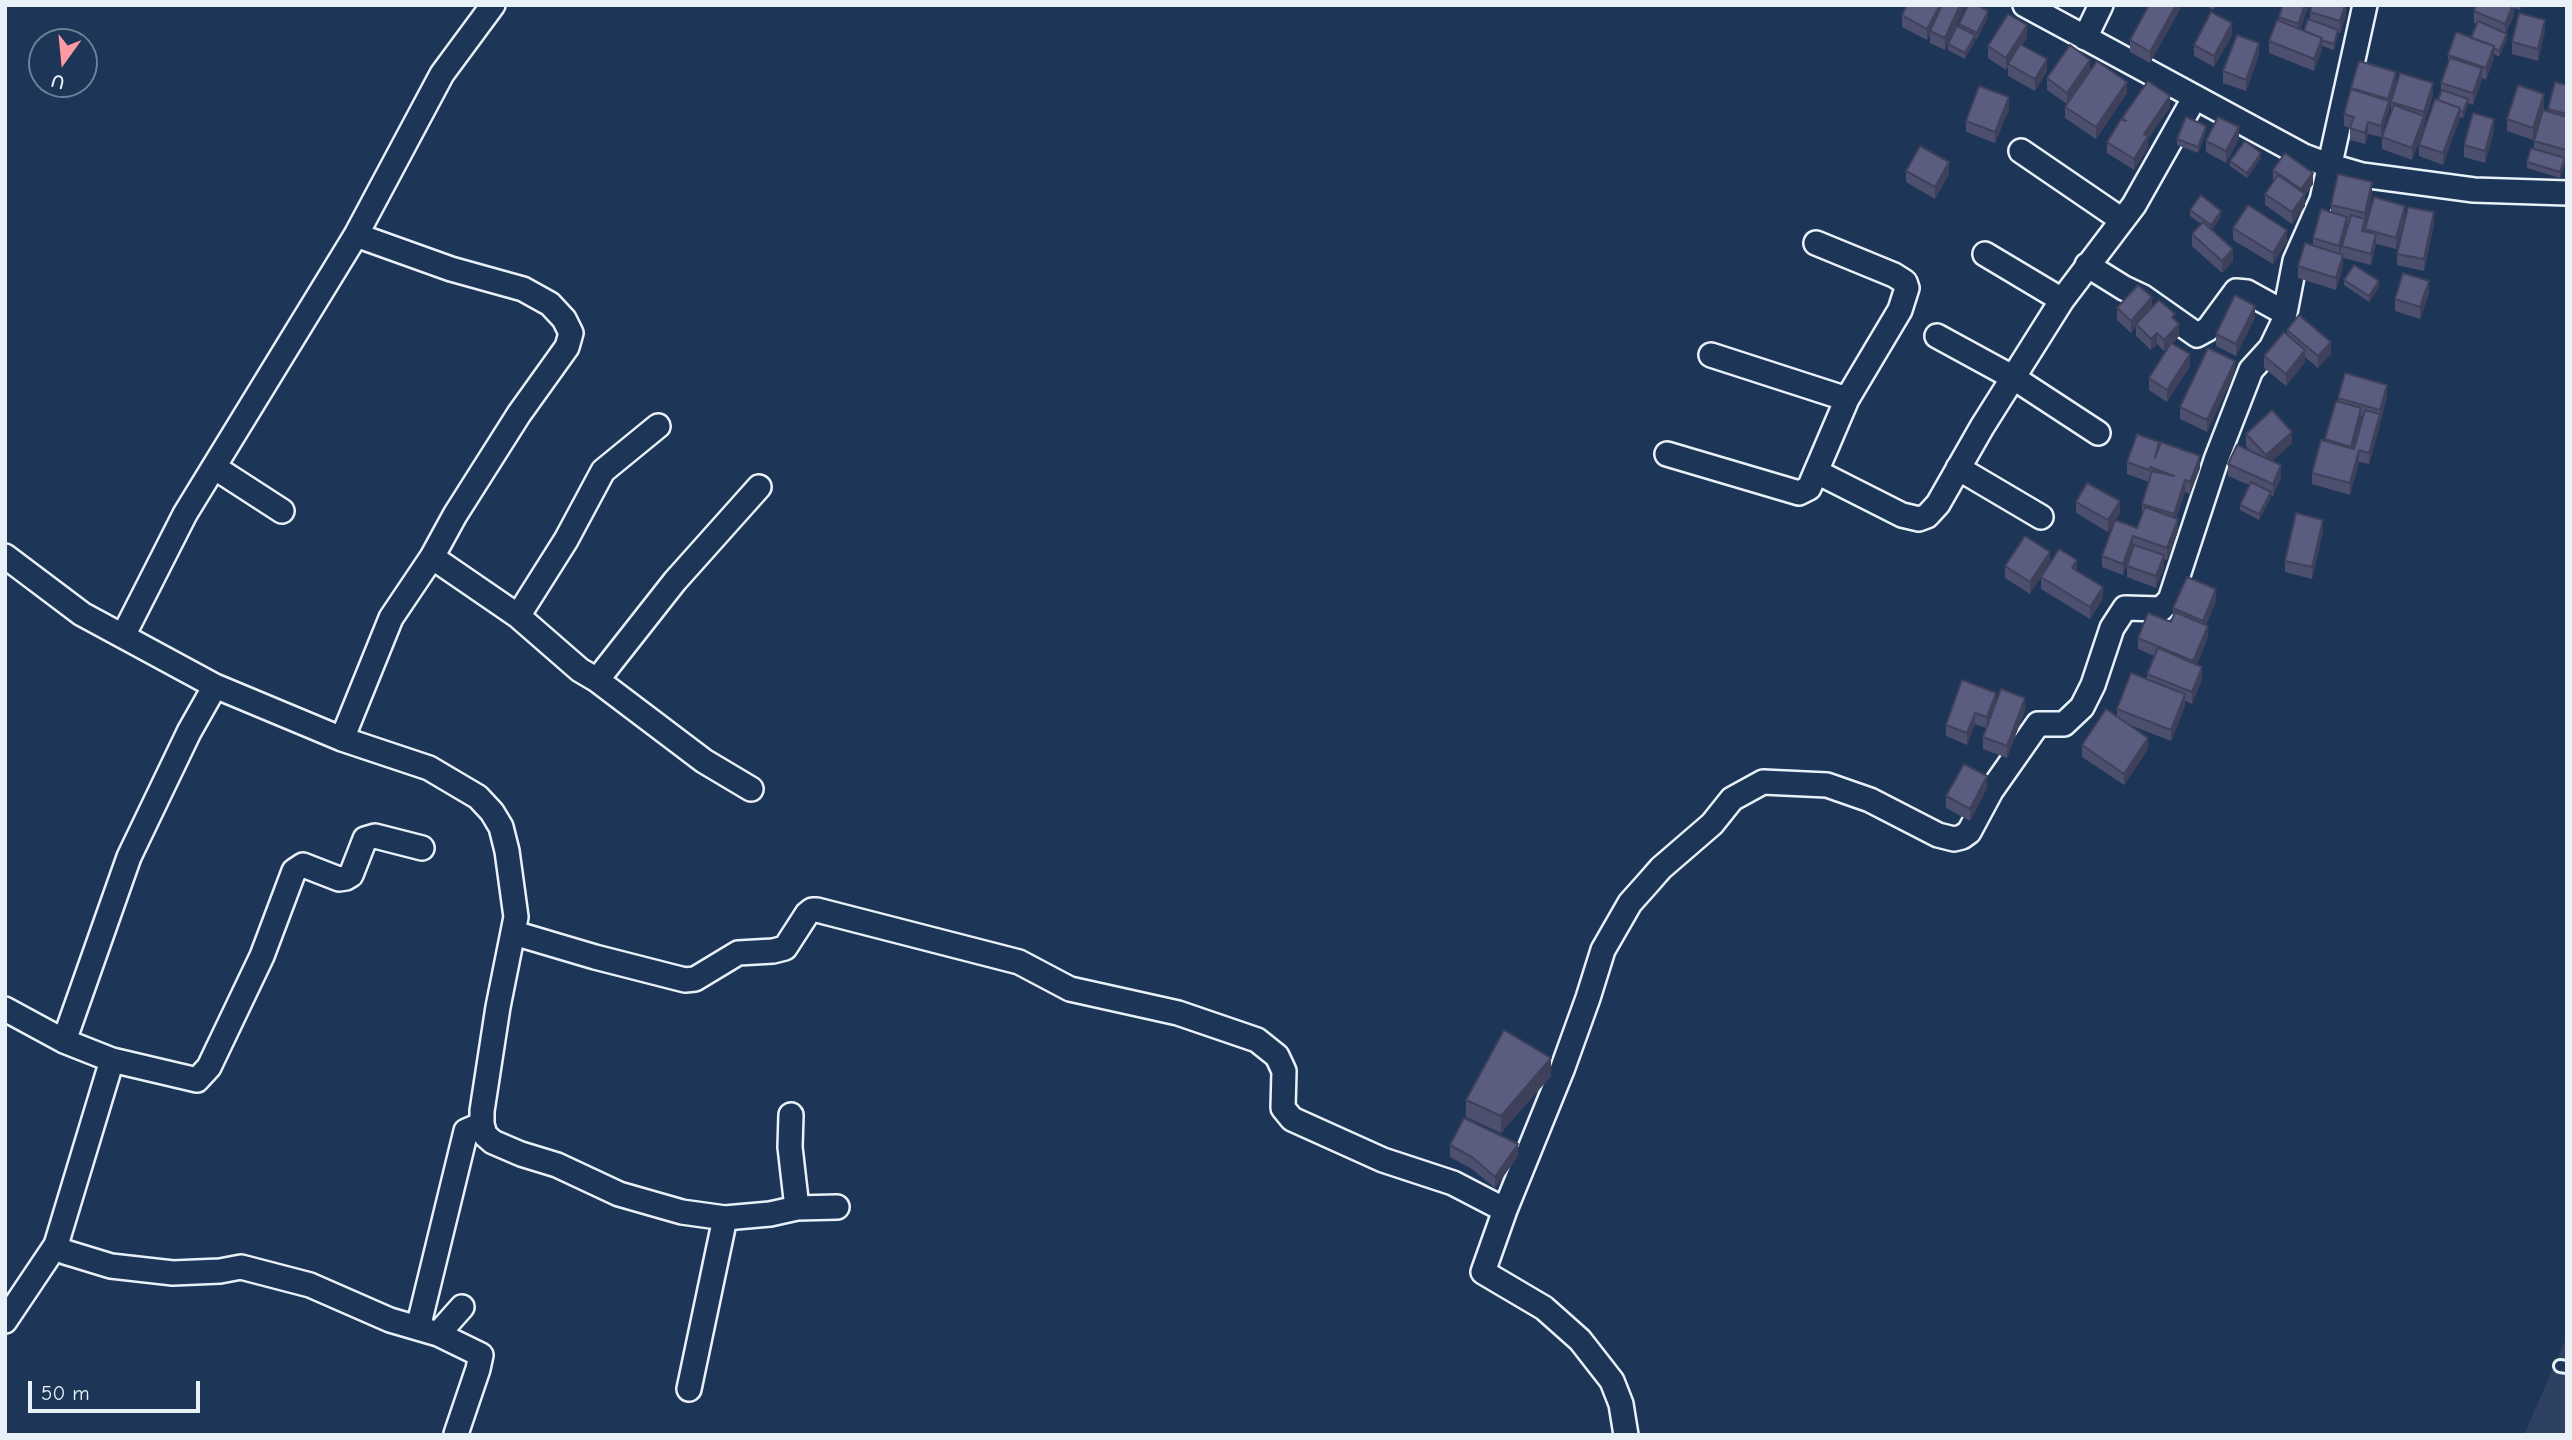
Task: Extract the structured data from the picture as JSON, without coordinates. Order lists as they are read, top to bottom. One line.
{"scale_bar":"50 m","north":"bottom"}
